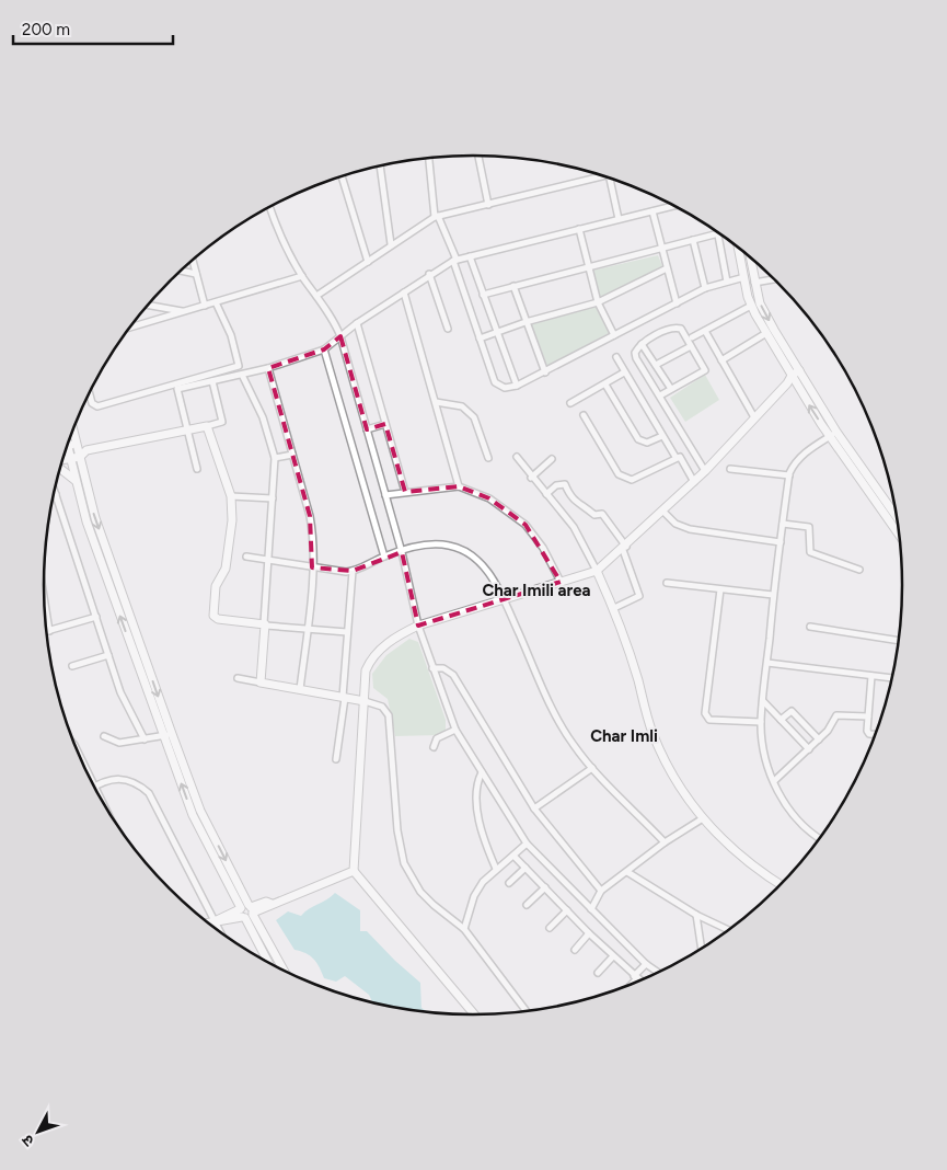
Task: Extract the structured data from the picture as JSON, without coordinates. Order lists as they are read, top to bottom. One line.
{"districts":["Char Imili area","Char Imli"],"scale_bar":"200 m","north":"bottom left"}
